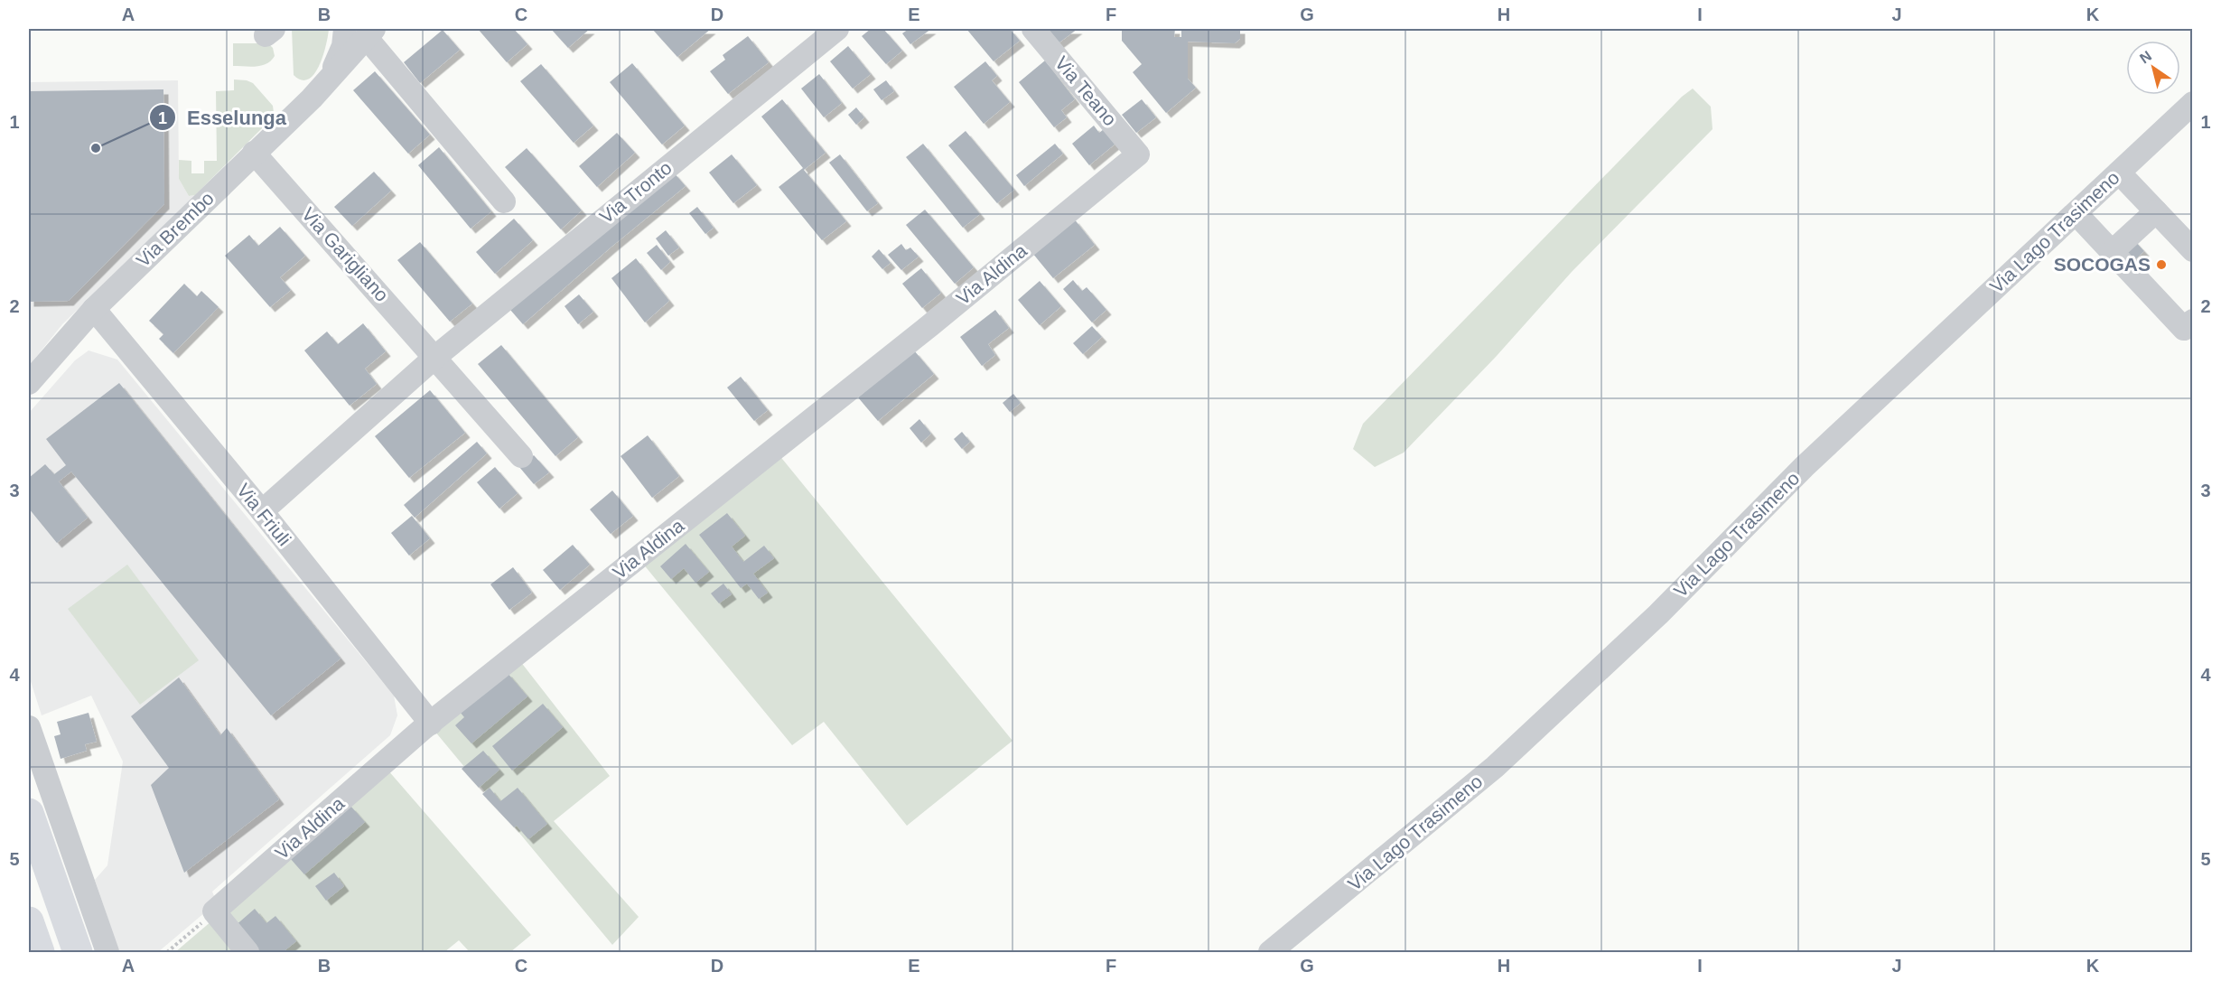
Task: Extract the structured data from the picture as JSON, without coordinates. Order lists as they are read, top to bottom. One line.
{"streets":{"street":["Via Teano","Via Tronto","Via Brembo","Via Lago Trasimeno","Via Garigliano","Via Aldina","Via Friuli"]},"crossings":[["Via Teano","Via Aldina"],["Via Tronto","Via Garigliano"],["Via Tronto","Via Friuli"],["Via Brembo","Via Garigliano"],["Via Brembo","Via Friuli"],["Via Aldina","Via Friuli"]],"places":["Esselunga","SOCOGAS"],"north":"top left","grid":{"columns":["A","B","C","D","E","F","G","H","I","J","K"],"rows":["1","2","3","4","5"]}}
